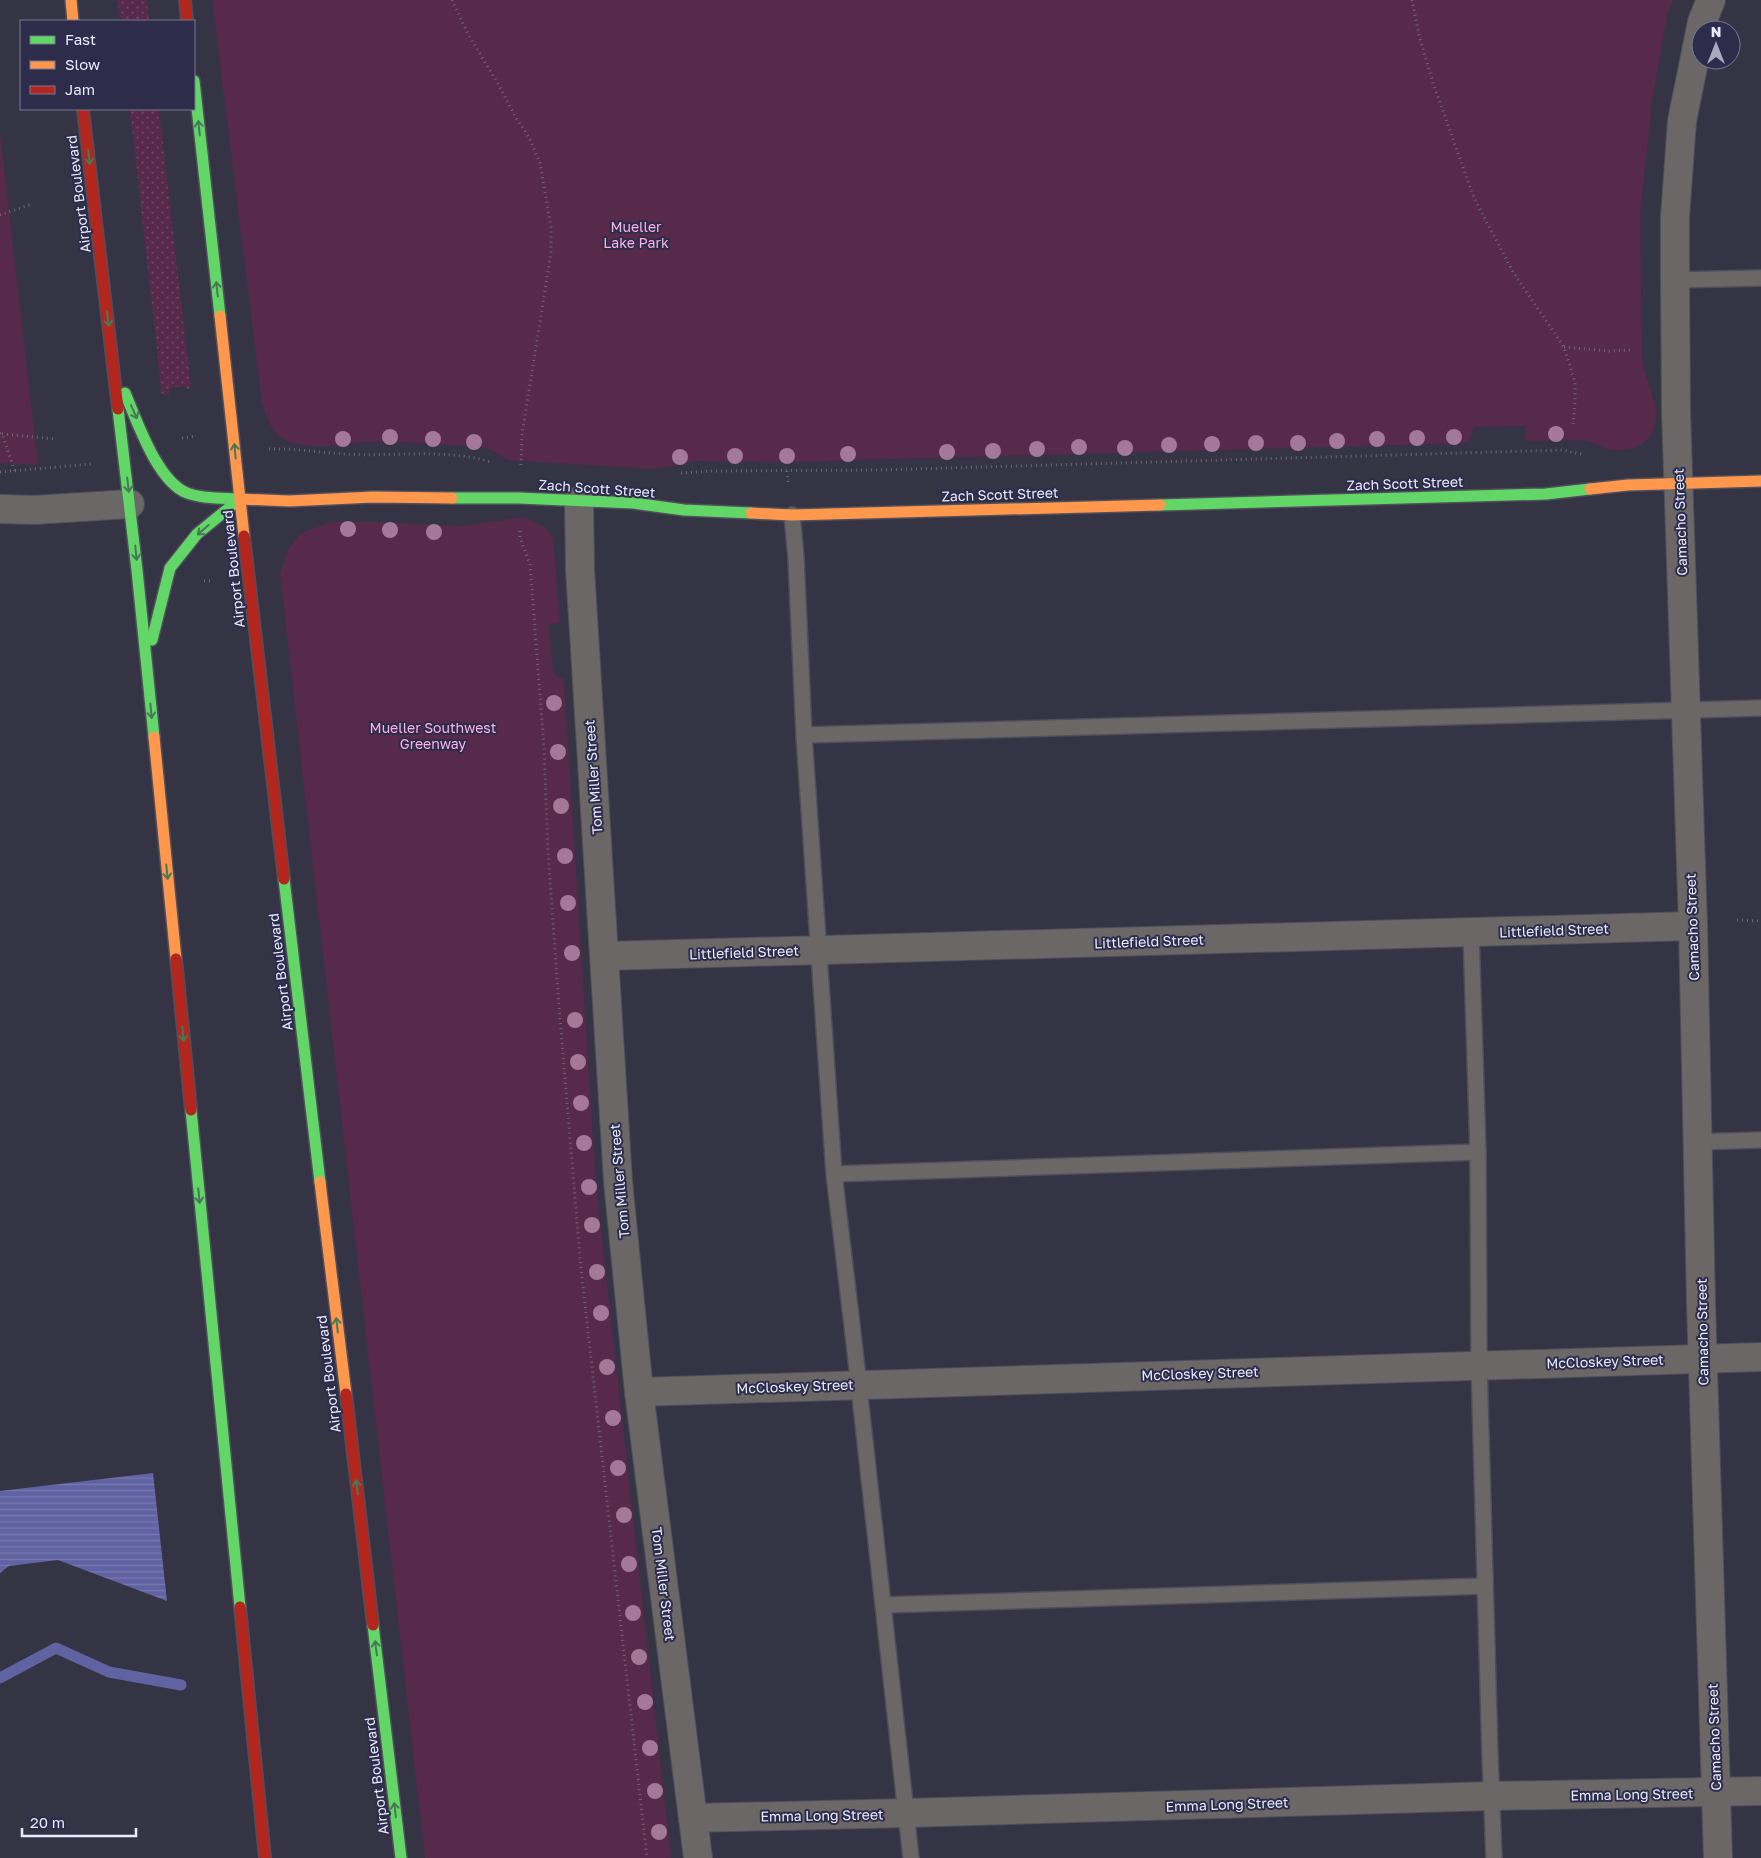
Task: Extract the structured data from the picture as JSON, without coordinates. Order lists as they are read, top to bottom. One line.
{"streets":{"main road":["Airport Boulevard","Zach Scott Street"],"street":["Camacho Street","Tom Miller Street","Littlefield Street","McCloskey Street","Emma Long Street"]},"crossings":[["Airport Boulevard","Zach Scott Street"],["Zach Scott Street","Camacho Street"],["Zach Scott Street","Tom Miller Street"],["Camacho Street","Littlefield Street"],["Camacho Street","McCloskey Street"],["Camacho Street","Emma Long Street"],["Tom Miller Street","Littlefield Street"],["Tom Miller Street","McCloskey Street"],["Tom Miller Street","Emma Long Street"]],"parks":["Mueller Lake Park","Mueller Southwest Greenway"],"legend":["Fast","Slow","Jam"],"scale_bar":"20 m","north":"top"}
